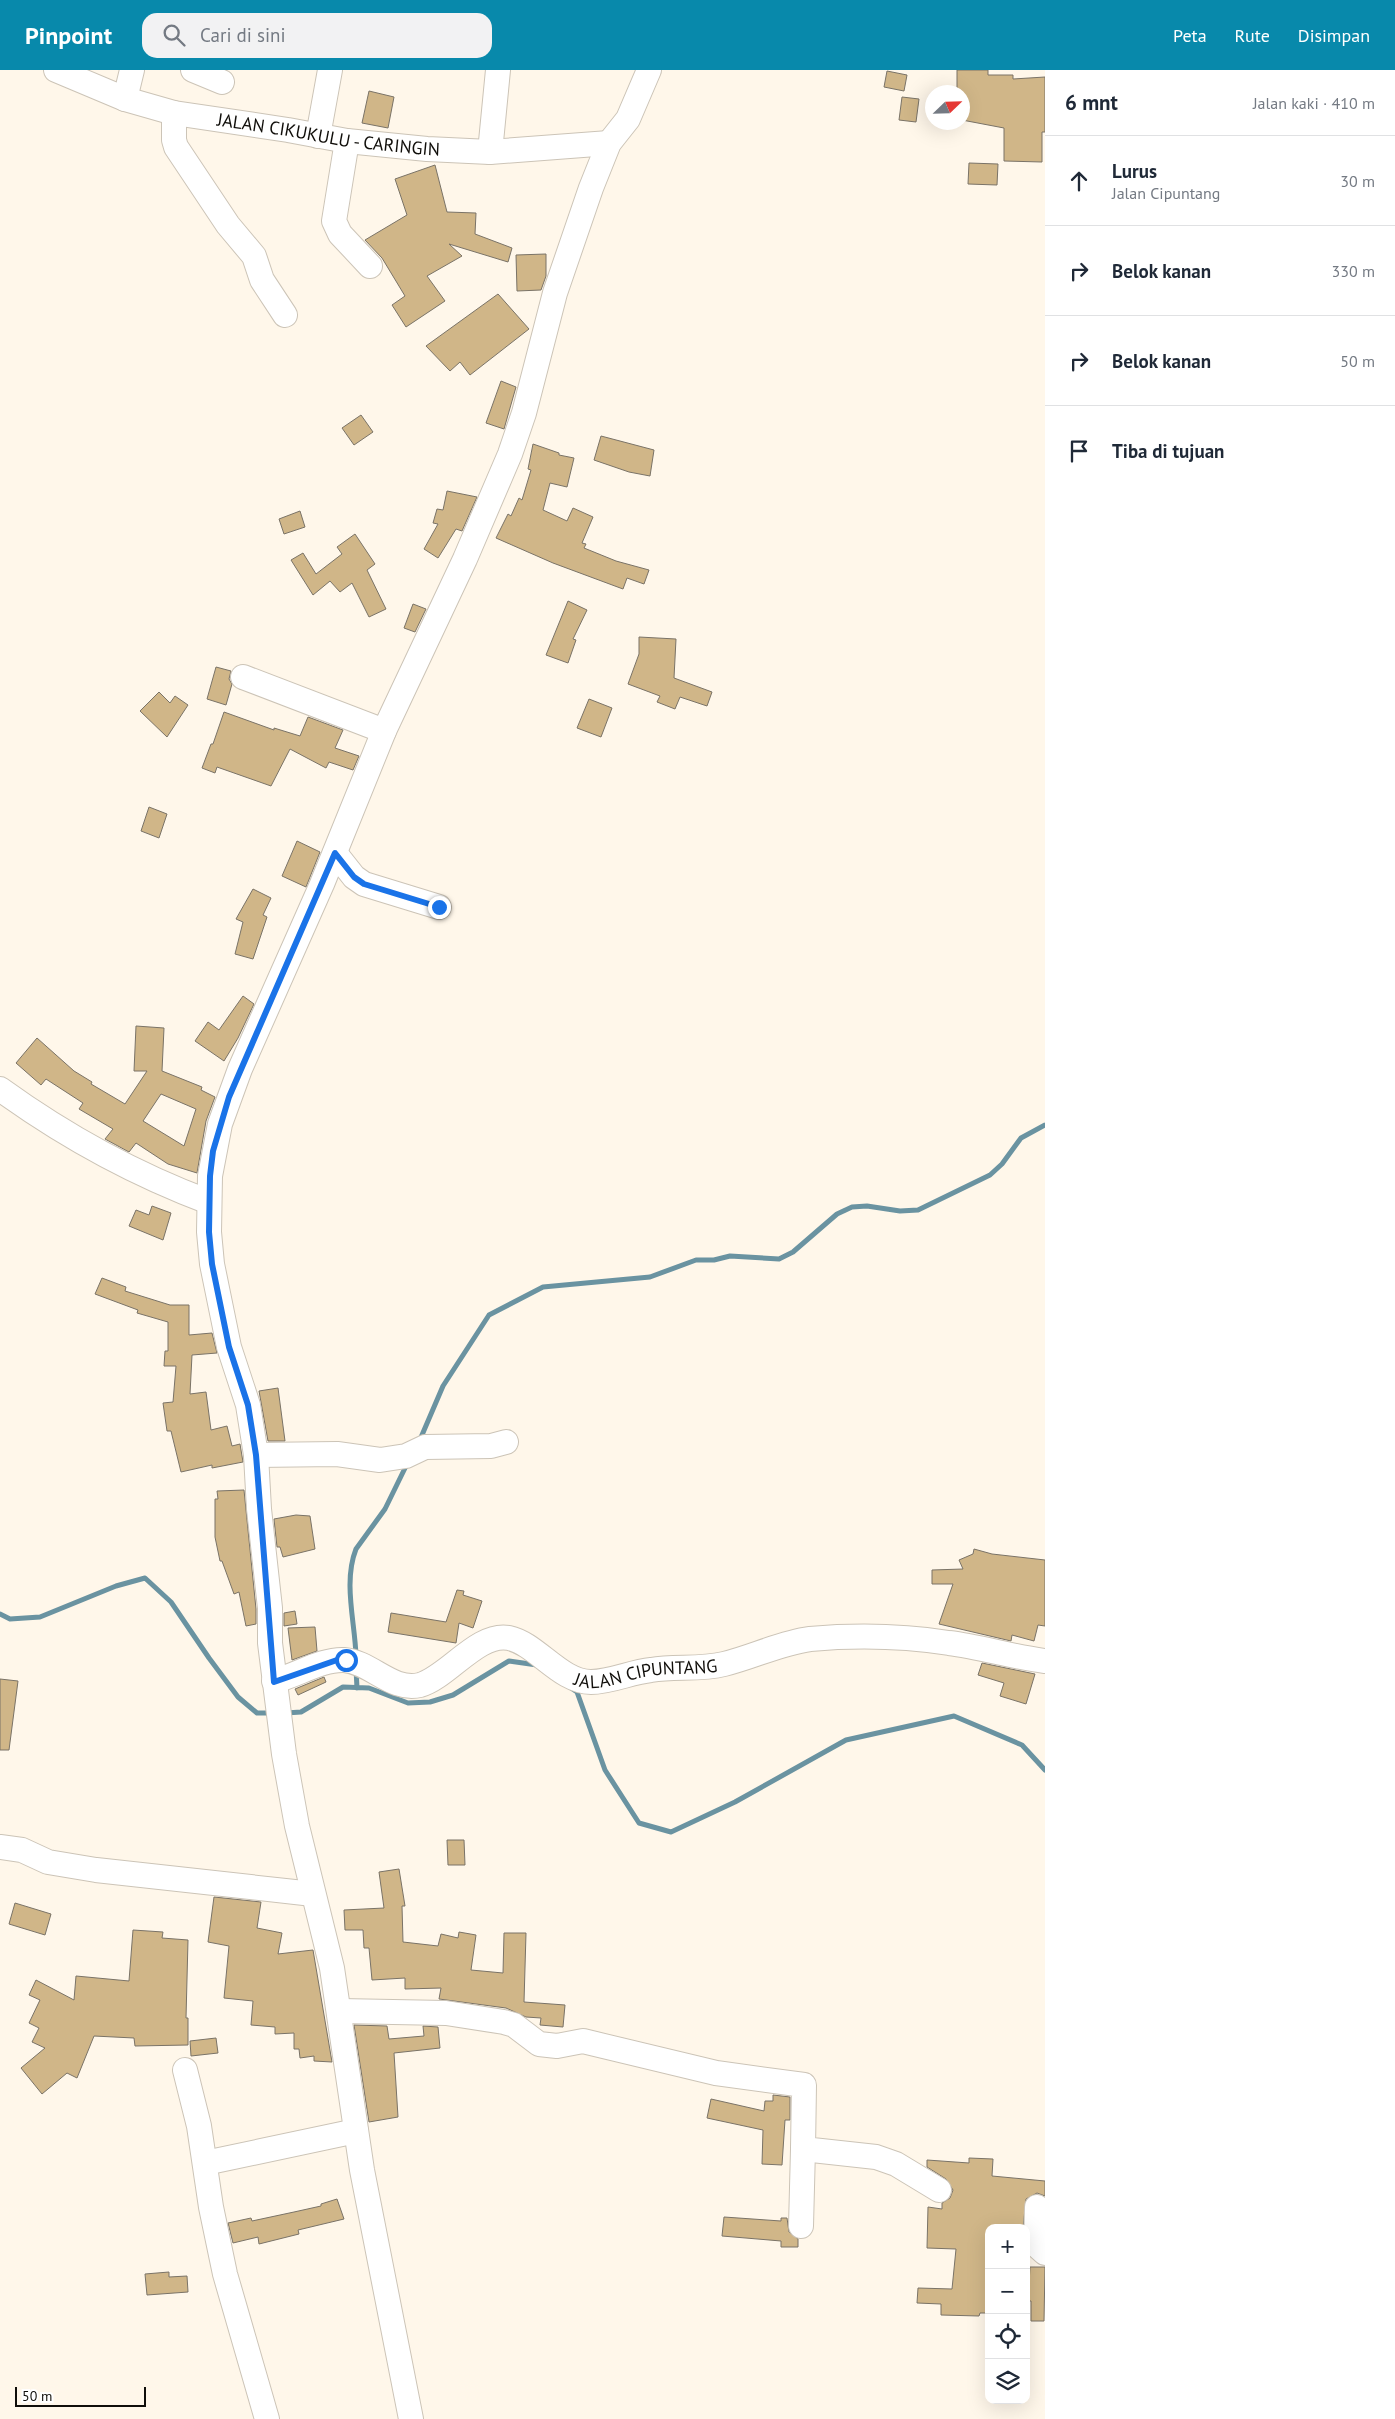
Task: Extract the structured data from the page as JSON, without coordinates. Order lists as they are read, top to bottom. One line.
{"streets":{"street":["JALAN CIKUKULU - CARINGIN","JALAN CIPUNTANG"]},"scale_bar":"50 m","north":"top right","page":{"header":"Pinpoint","search":"Cari di sini","nav":["Peta","Rute","Disimpan"],"heading":["6 mnt","Jalan kaki · 410 m"],"list":[["Lurus","Jalan Cipuntang","30 m"],["Belok kanan","330 m"],["Belok kanan","50 m"],"Tiba di tujuan"],"map_buttons":["+","−"],"scale":"50 m"}}
